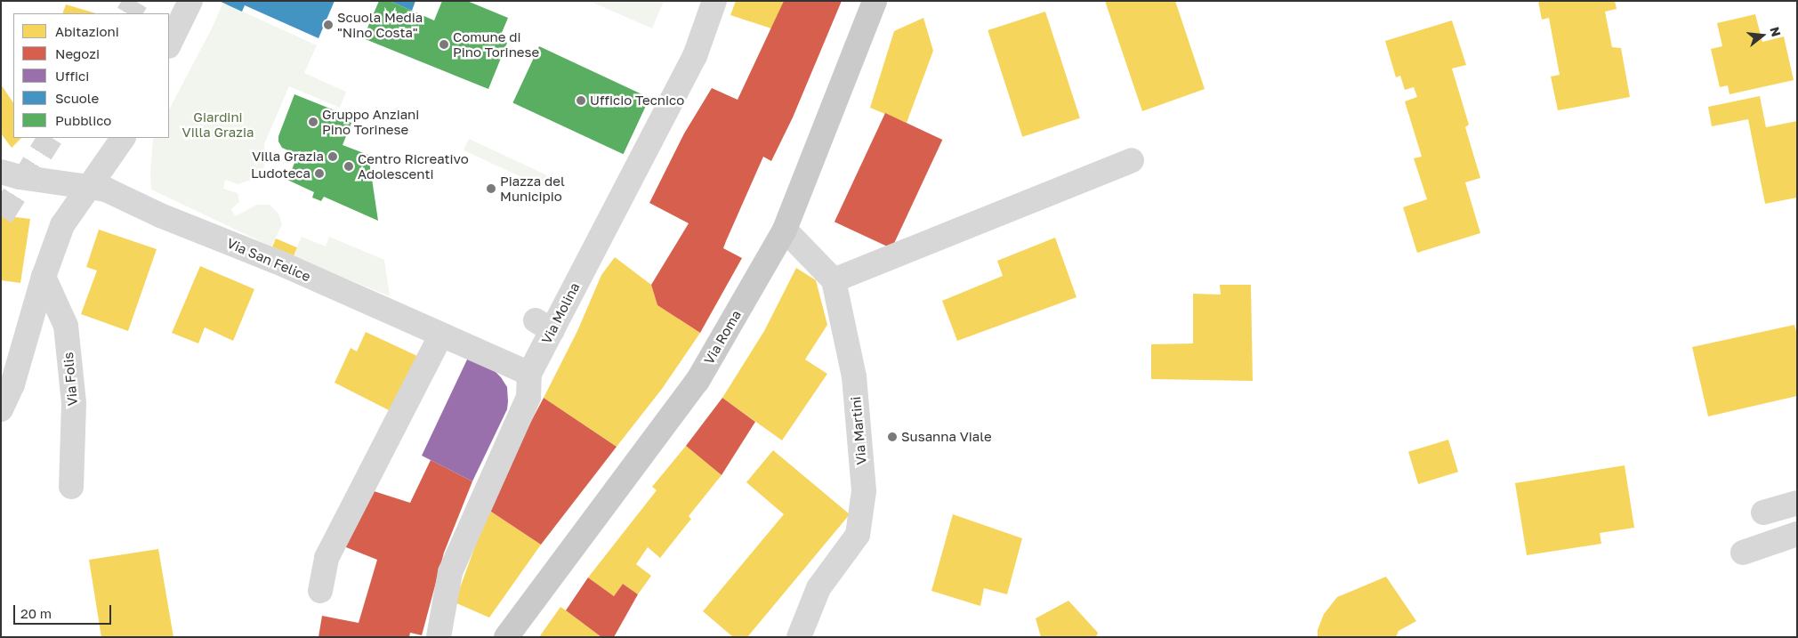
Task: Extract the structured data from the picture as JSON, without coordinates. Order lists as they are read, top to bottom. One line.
{"streets":{"main road":["Via Roma"],"street":["Via San Felice","Via Molina","Via Folis","Via Martini"]},"crossings":[["Via San Felice","Via Molina"]],"parks":["Giardini Villa Grazia"],"places":["Scuola Media \"Nino Costa\"","Comune di Pino Torinese","Ufficio Tecnico","Gruppo Anziani Pino Torinese","Villa Grazia","Centro Ricreativo Adolescenti","Ludoteca","Piazza del Municipio","Susanna Viale"],"legend":["Abitazioni","Negozi","Uffici","Scuole","Pubblico"],"scale_bar":"20 m","north":"right"}
